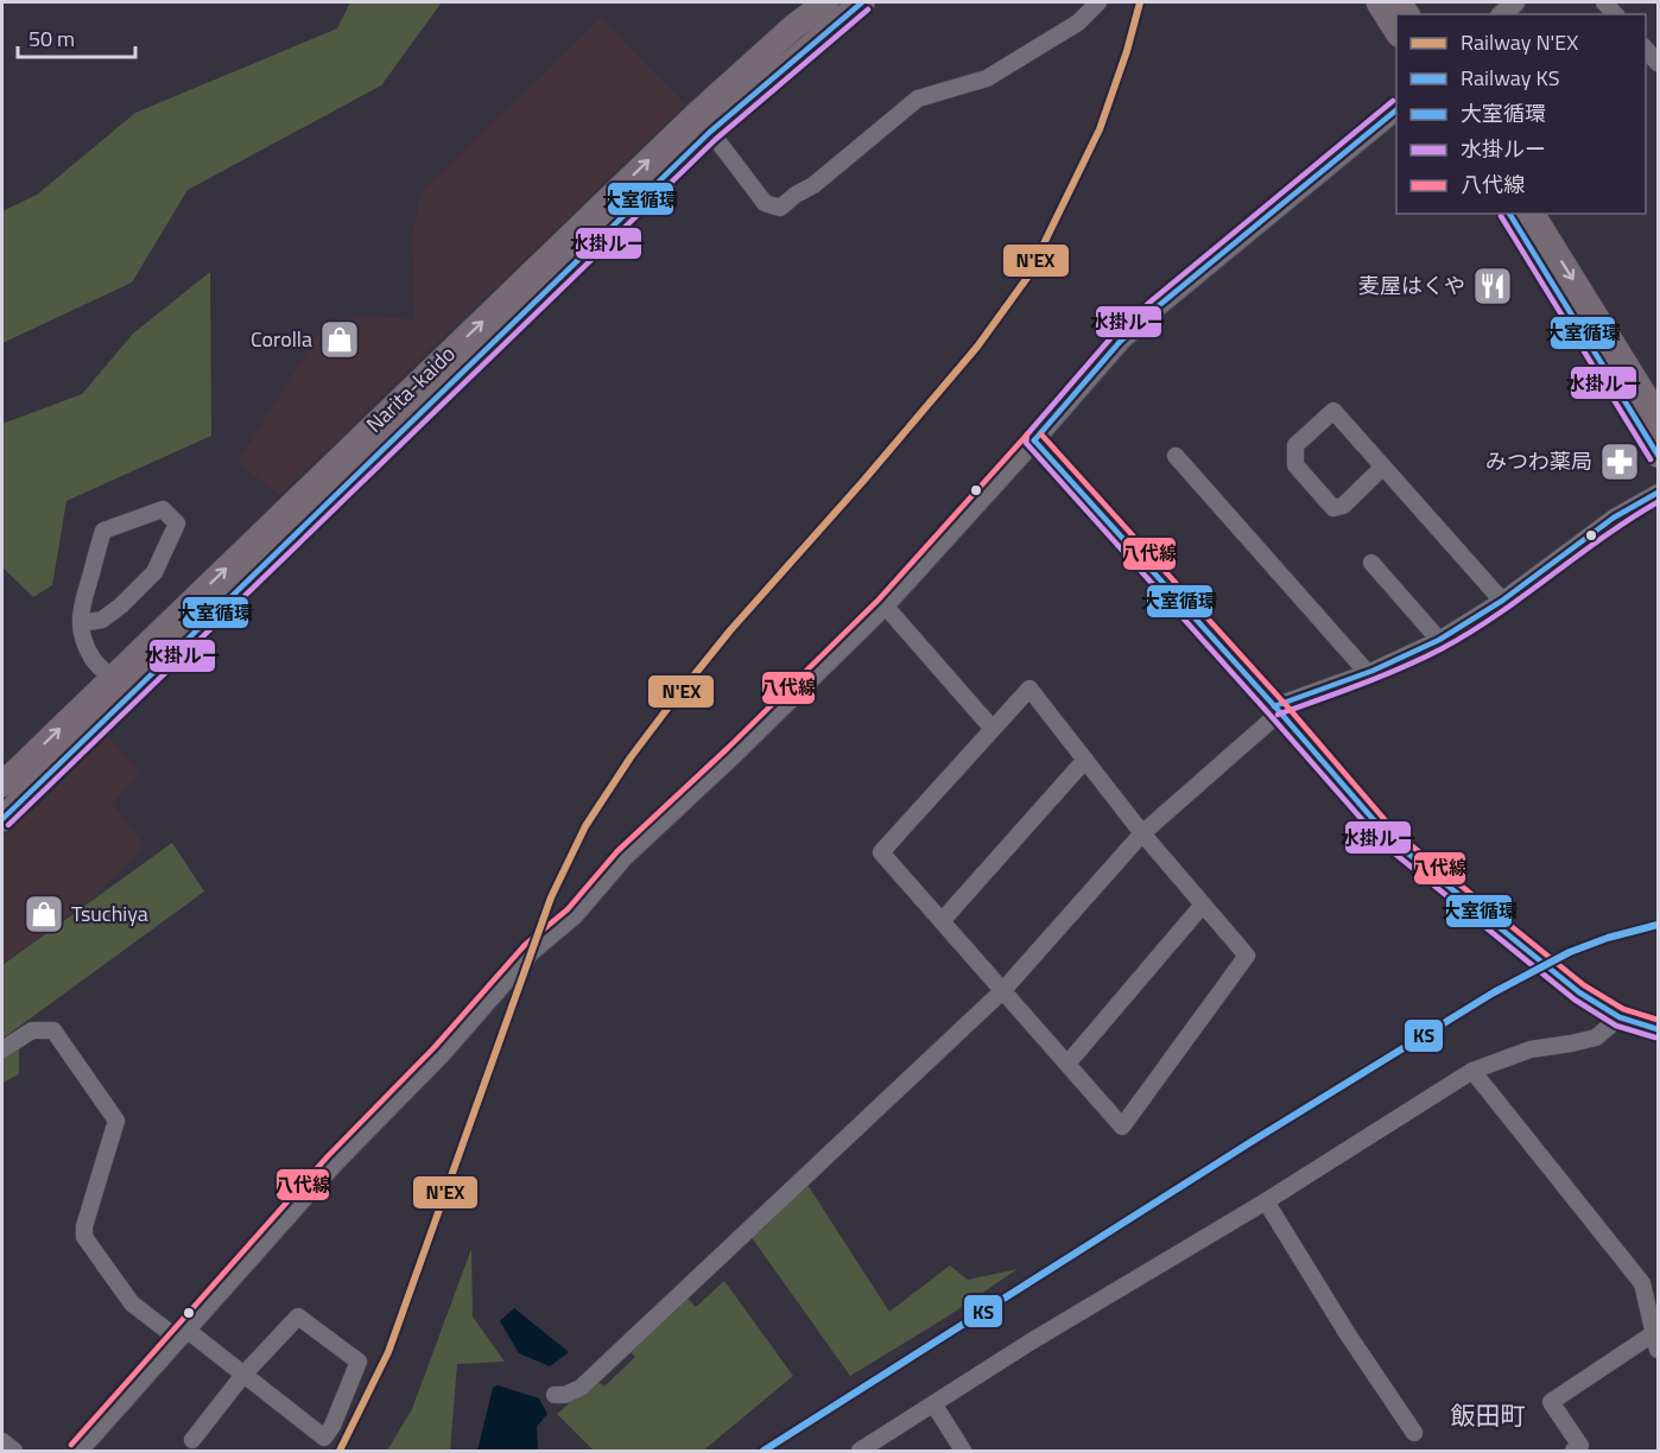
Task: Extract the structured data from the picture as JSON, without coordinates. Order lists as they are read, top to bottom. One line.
{"streets":{"highway":["Narita-kaido"]},"districts":["飯田町"],"places":{"restaurant":["麦屋はくや"],"shop":["Corolla","Tsuchiya"],"pharmacy":["みつわ薬局"]},"lines":["rail line N'EX","transit line 大室循環","transit line 水掛ルー","transit line 八代線","rail line KS"],"legend":["Railway N'EX","Railway KS","大室循環","水掛ルー","八代線"],"scale_bar":"50 m"}
